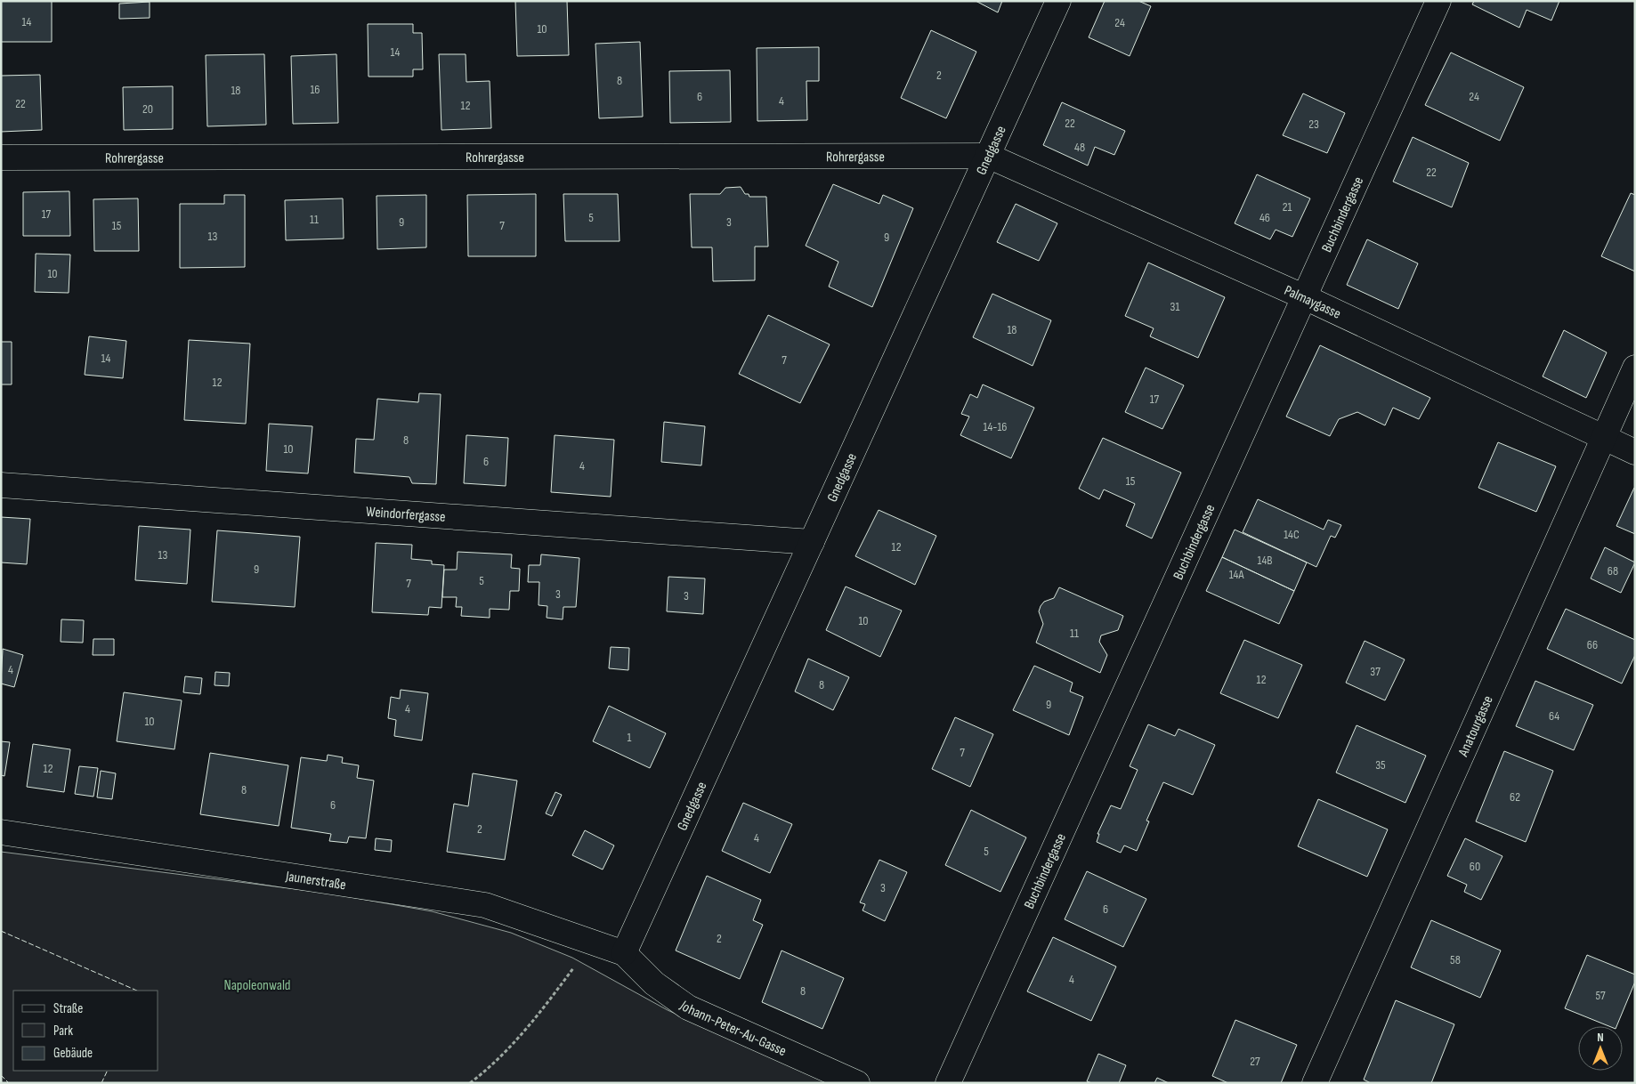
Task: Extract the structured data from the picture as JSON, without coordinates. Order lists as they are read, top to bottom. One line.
{"streets":{"street":["Gnedgasse","Rohrergasse","Buchbindergasse","Palmaygasse","Weindorfergasse","Anatourgasse","Jaunerstraße","Johann-Peter-Au-Gasse"]},"crossings":[["Gnedgasse","Rohrergasse"],["Gnedgasse","Palmaygasse"],["Gnedgasse","Weindorfergasse"],["Gnedgasse","Jaunerstraße"],["Gnedgasse","Johann-Peter-Au-Gasse"],["Rohrergasse","Palmaygasse"],["Buchbindergasse","Palmaygasse"],["Palmaygasse","Anatourgasse"],["Jaunerstraße","Johann-Peter-Au-Gasse"]],"parks":["Napoleonwald"],"house_numbers":["14","24","10","14","2","8","16","18","6","24","4","22","12","20","22","23","48","22","21","17","5","46","11","9","3","15","7","13","9","10","31","18","14","7","12","17","14-16","8","10","6","4","15","14C","12","13","14B","9","68","14A","5","7","3","3","10","11","66","4","37","12","8","9","4","64","10","1","7","35","12","8","62","6","2","4","5","60","3","6","2","58","4","8","57","27"],"legend":["Straße","Park","Gebäude"],"north":"top"}
